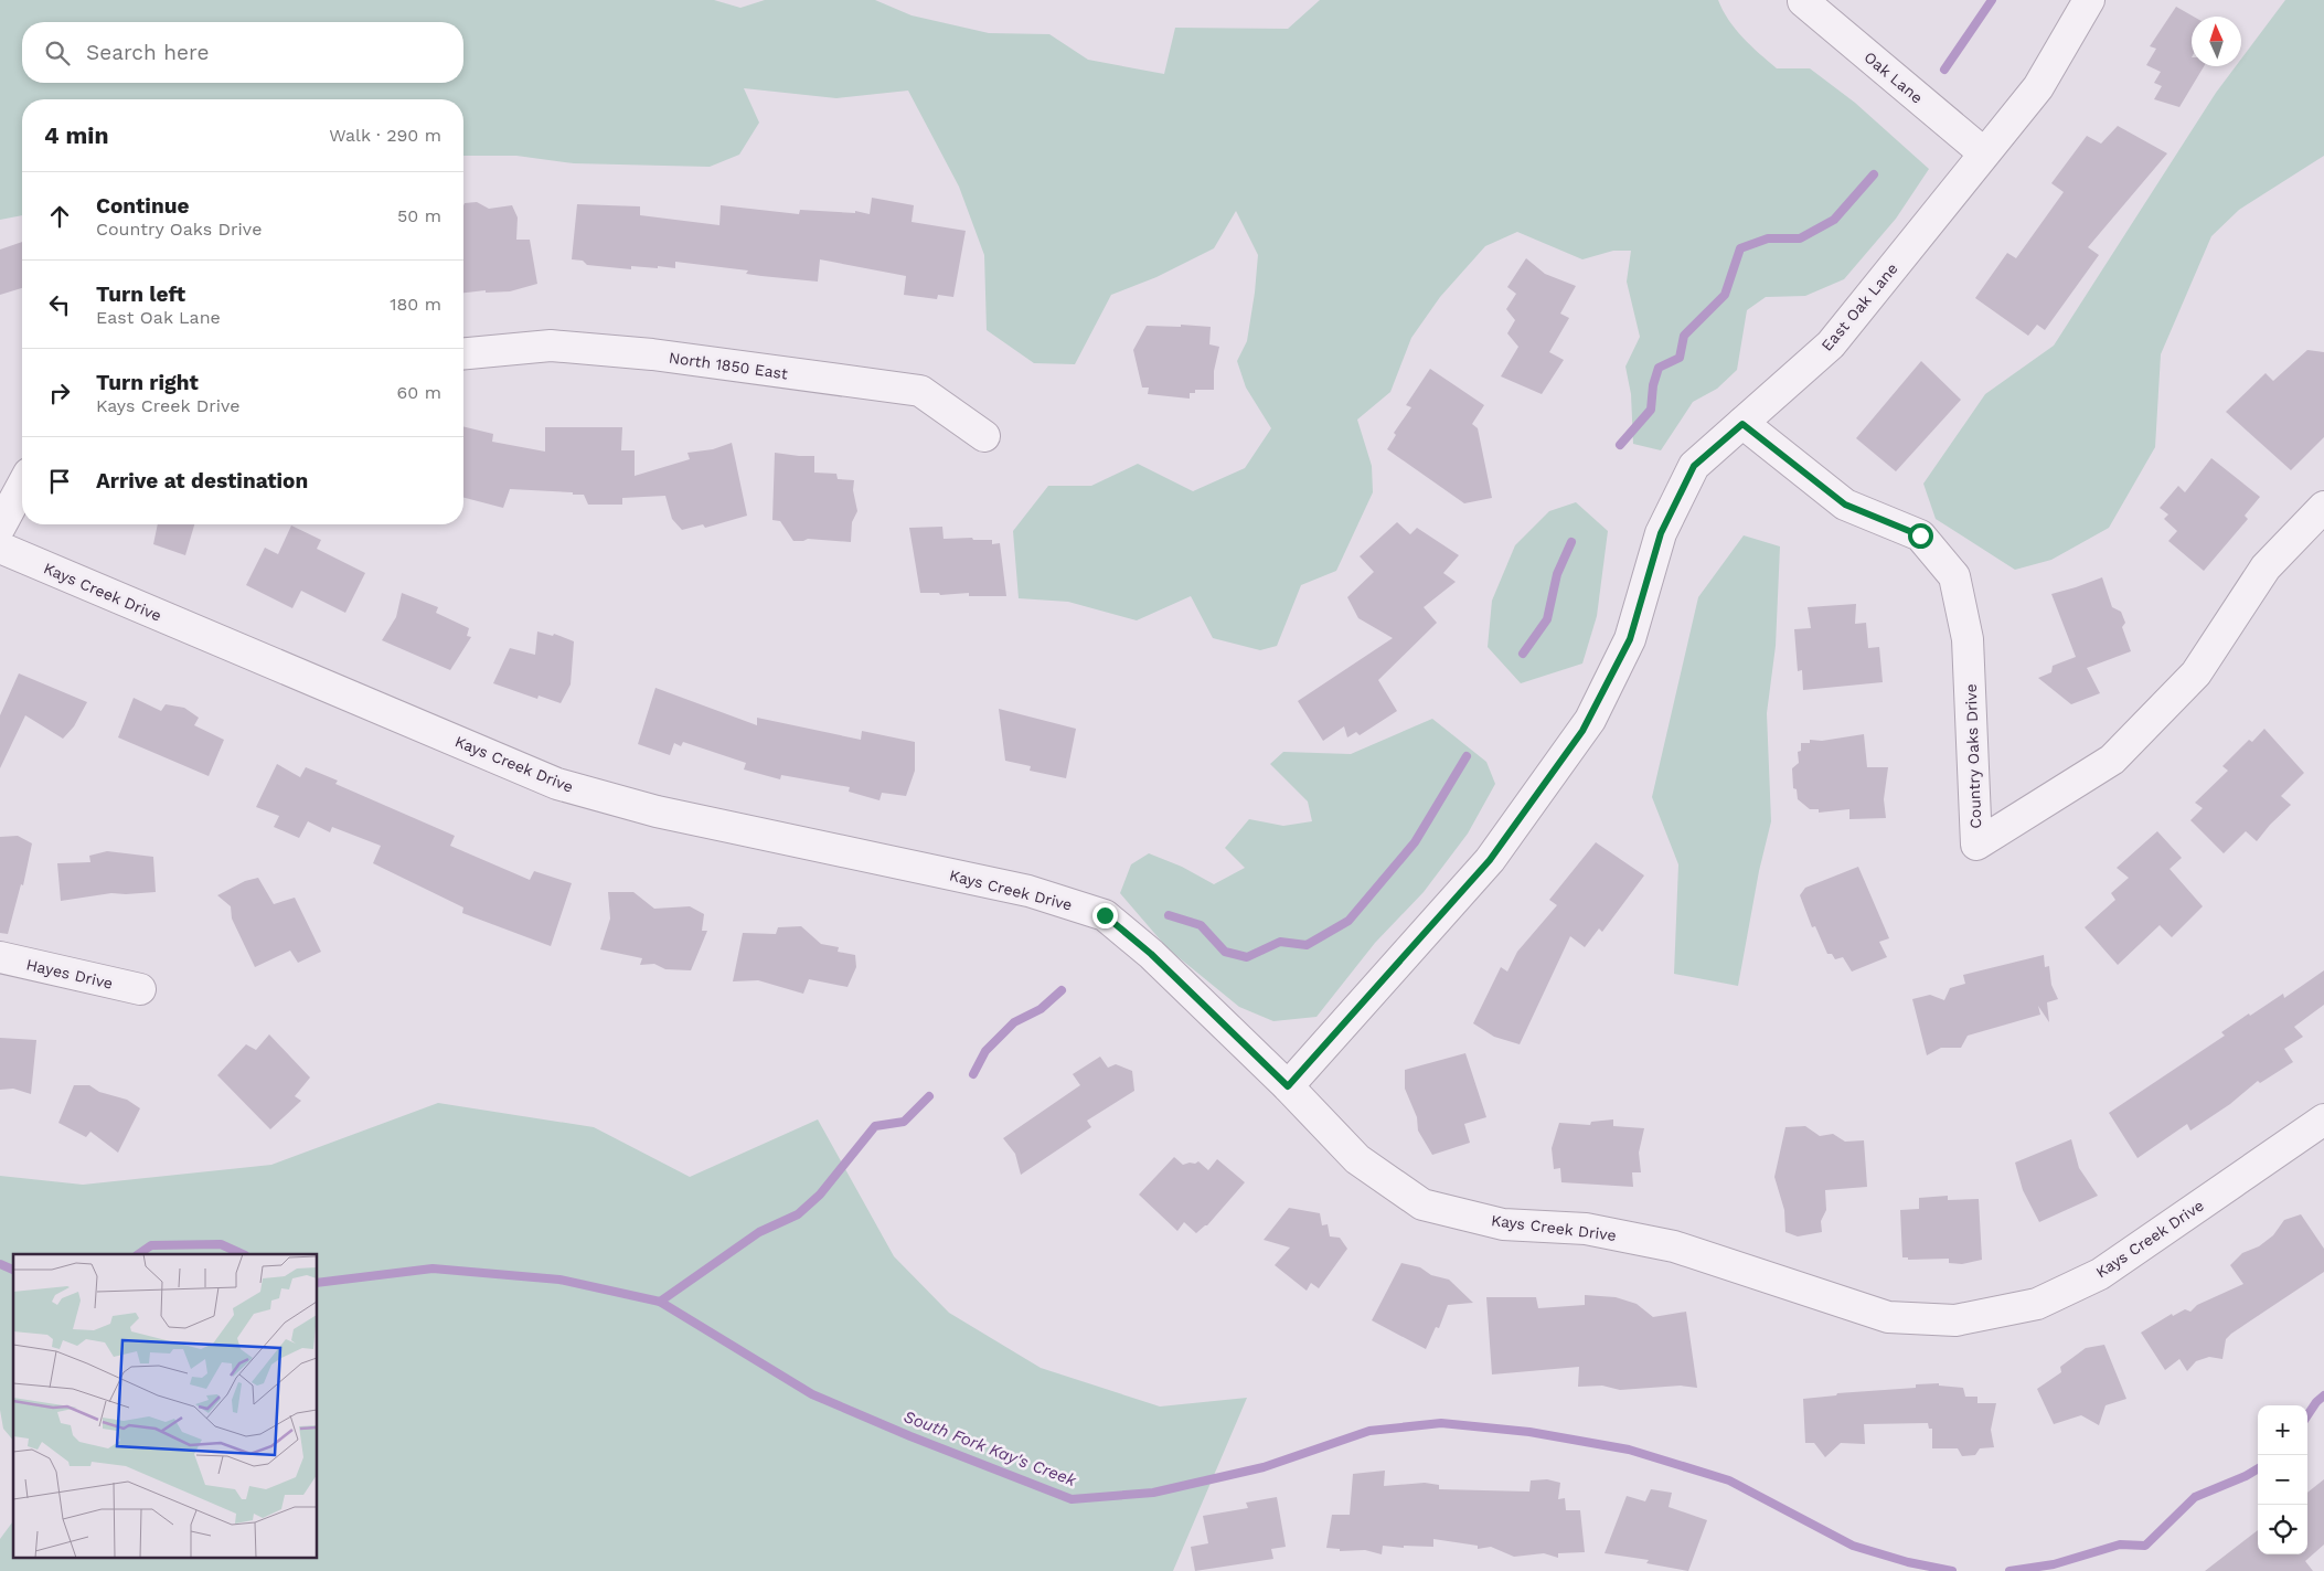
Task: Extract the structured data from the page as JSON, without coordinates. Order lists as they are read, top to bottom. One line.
{"streets":{"street":["Oak Lane","East Oak Lane","North 1850 East","Kays Creek Drive","Country Oaks Drive","Hayes Drive"]},"crossings":[["Oak Lane","East Oak Lane"],["East Oak Lane","Kays Creek Drive"],["East Oak Lane","Country Oaks Drive"]],"water":["South Fork Kay's Creek"],"north":"top","page":{"search":"Search here","heading":["4 min","Walk · 290 m"],"list":[["Continue","Country Oaks Drive","50 m"],["Turn left","East Oak Lane","180 m"],["Turn right","Kays Creek Drive","60 m"],"Arrive at destination"],"map_buttons":["+","−"]}}
